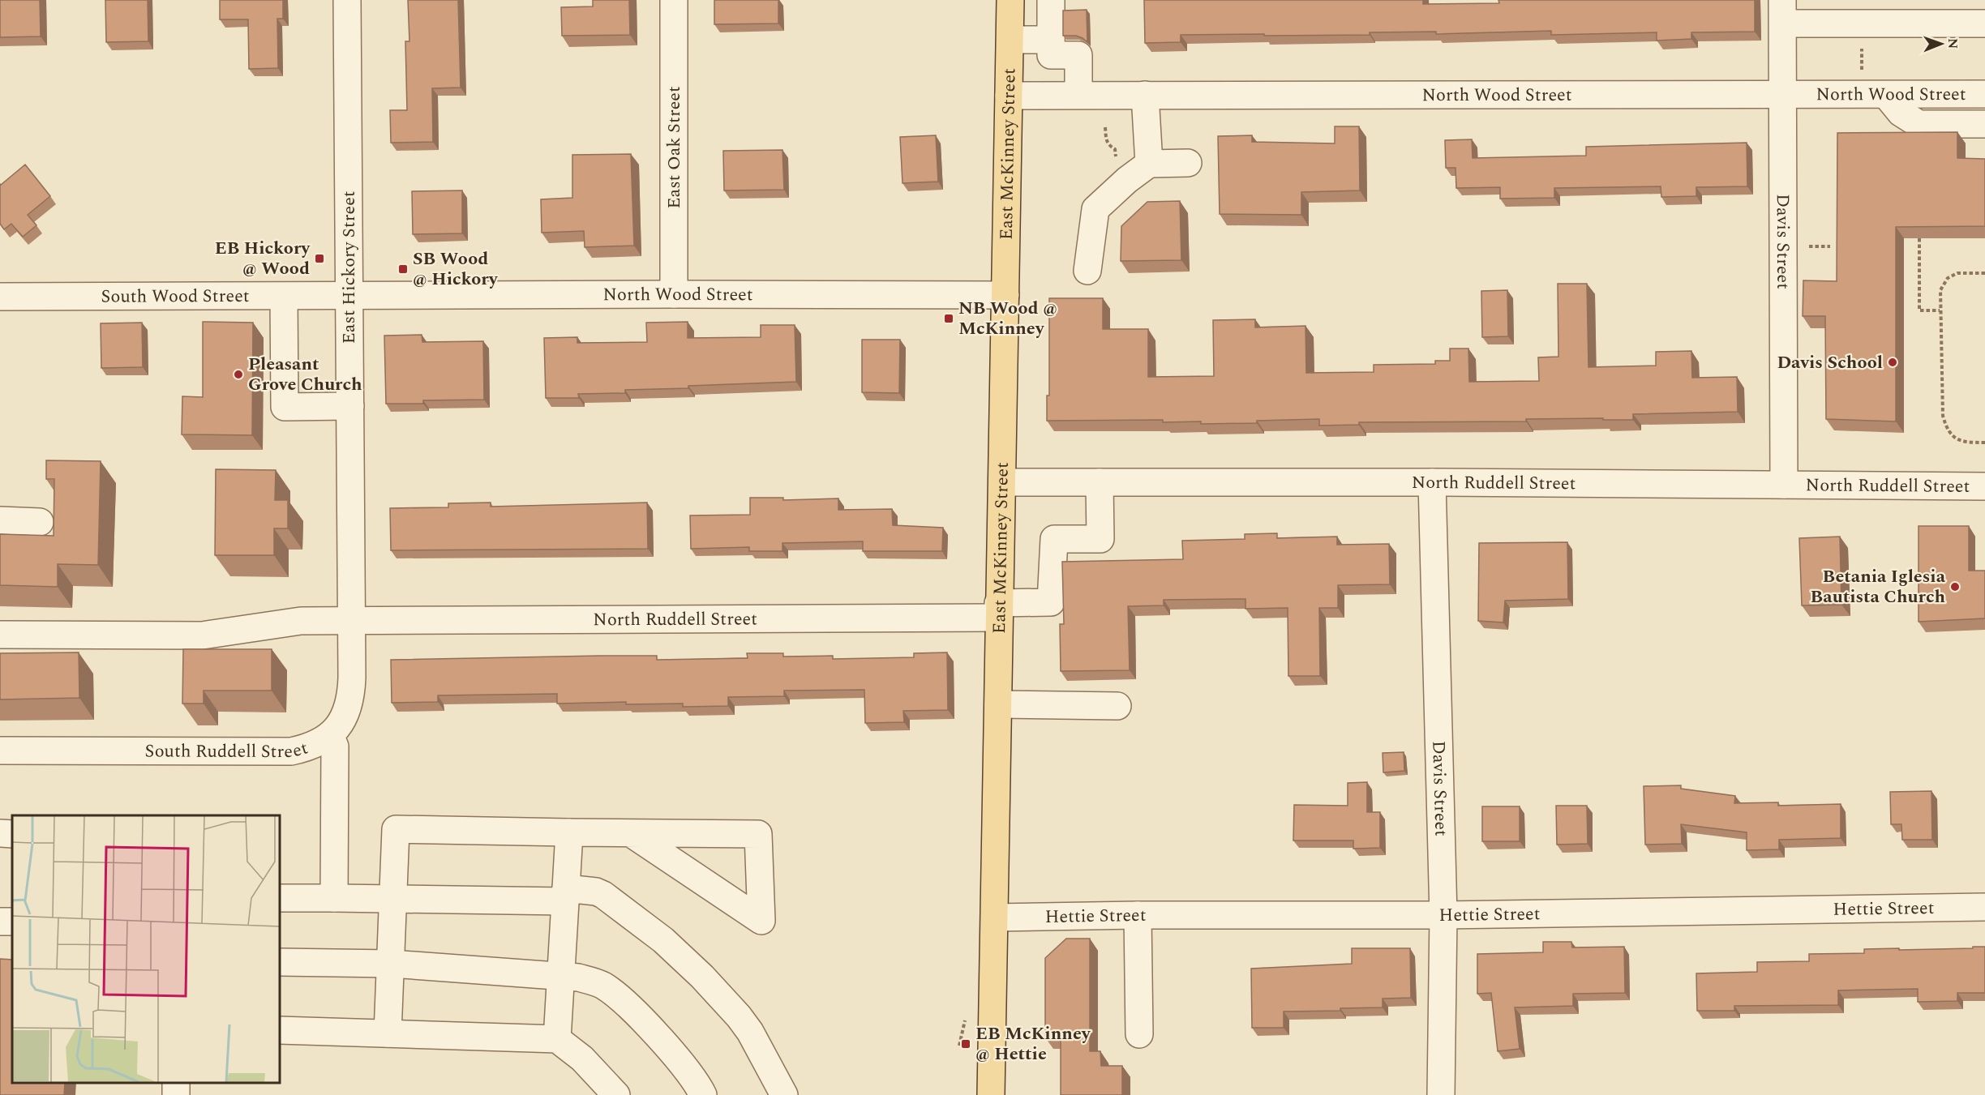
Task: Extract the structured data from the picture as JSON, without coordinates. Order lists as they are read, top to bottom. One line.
{"streets":{"main road":["East McKinney Street"],"street":["North Wood Street","East Oak Street","Davis Street","East Hickory Street","South Wood Street","North Ruddell Street","South Ruddell Street","Hettie Street"]},"crossings":[["North Wood Street","East Oak Street"],["North Wood Street","East McKinney Street"],["North Wood Street","Davis Street"],["North Wood Street","East Hickory Street"],["North Wood Street","South Wood Street"],["East McKinney Street","North Ruddell Street"],["East McKinney Street","Hettie Street"],["Davis Street","North Ruddell Street"],["Davis Street","Hettie Street"],["East Hickory Street","South Wood Street"],["East Hickory Street","North Ruddell Street"],["East Hickory Street","South Ruddell Street"],["North Ruddell Street","South Ruddell Street"]],"places":{"transit":["EB Hickory @ Wood","SB Wood @ Hickory","NB Wood @ McKinney","EB McKinney @ Hettie"],"other":["Davis School","Pleasant Grove Church","Betania Iglesia Bautista Church"]},"north":"right"}
